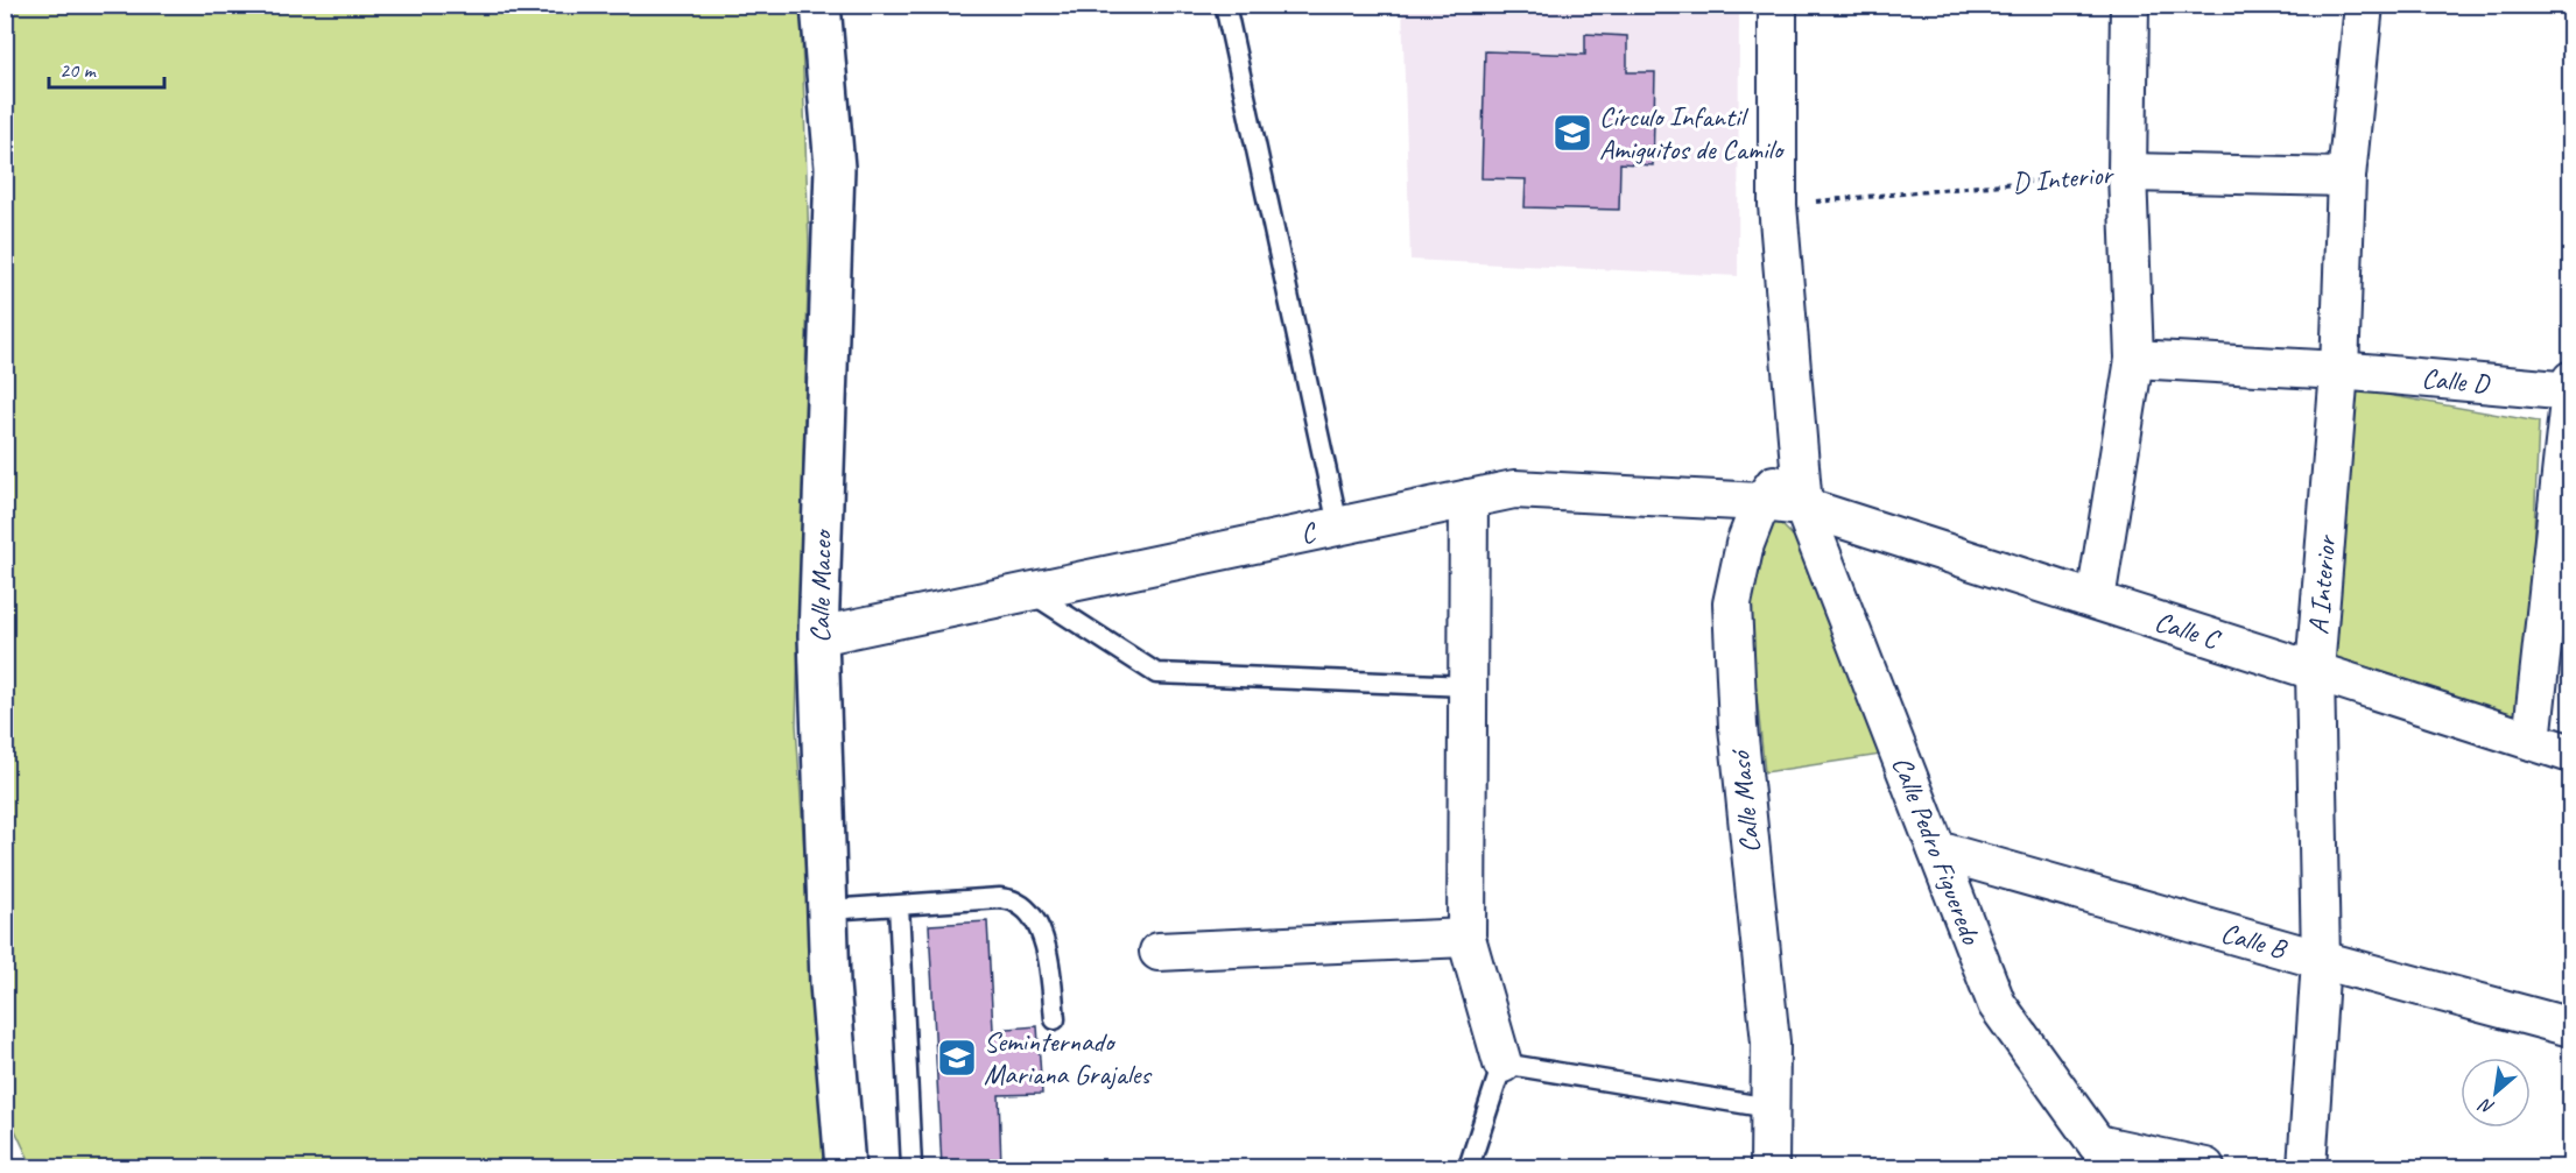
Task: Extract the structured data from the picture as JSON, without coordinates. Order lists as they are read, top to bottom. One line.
{"streets":{"street":["D Interior","Calle D","C","A Interior","Calle Maceo","Calle C","Calle Masó","Calle Pedro Figueredo","Calle B"]},"crossings":[["D Interior","A Interior"],["Calle D","A Interior"],["C","Calle Maceo"],["C","Calle C"],["C","Calle Masó"],["C","Calle Pedro Figueredo"],["A Interior","Calle C"],["A Interior","Calle B"],["Calle C","Calle Pedro Figueredo"],["Calle Pedro Figueredo","Calle B"]],"places":{"school or university":["Círculo Infantil Amiguitos de Camilo","Seminternado Mariana Grajales"]},"scale_bar":"20 m","north":"bottom left"}
